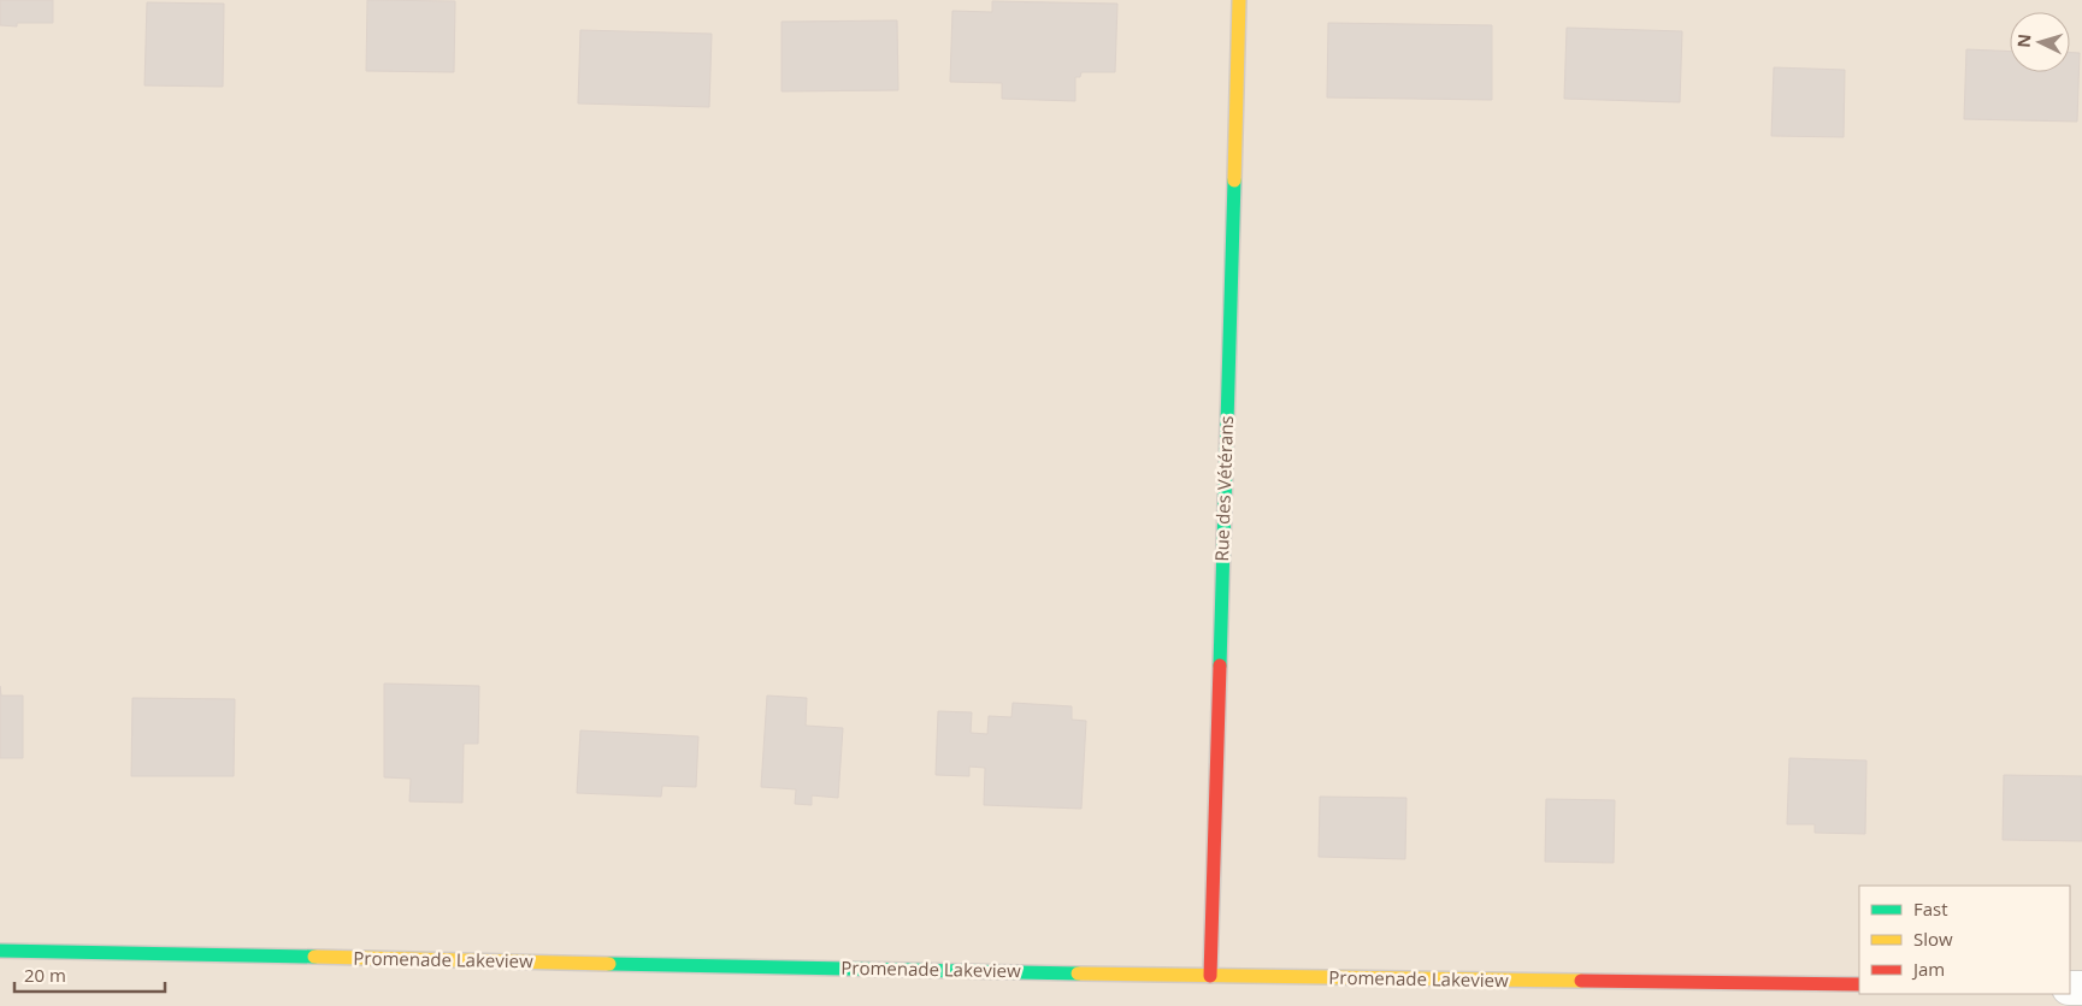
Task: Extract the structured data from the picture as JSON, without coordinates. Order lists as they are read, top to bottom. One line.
{"streets":{"street":["Rue des Vétérans","Promenade Lakeview"]},"crossings":[["Rue des Vétérans","Promenade Lakeview"]],"legend":["Fast","Slow","Jam"],"scale_bar":"20 m","north":"left"}
